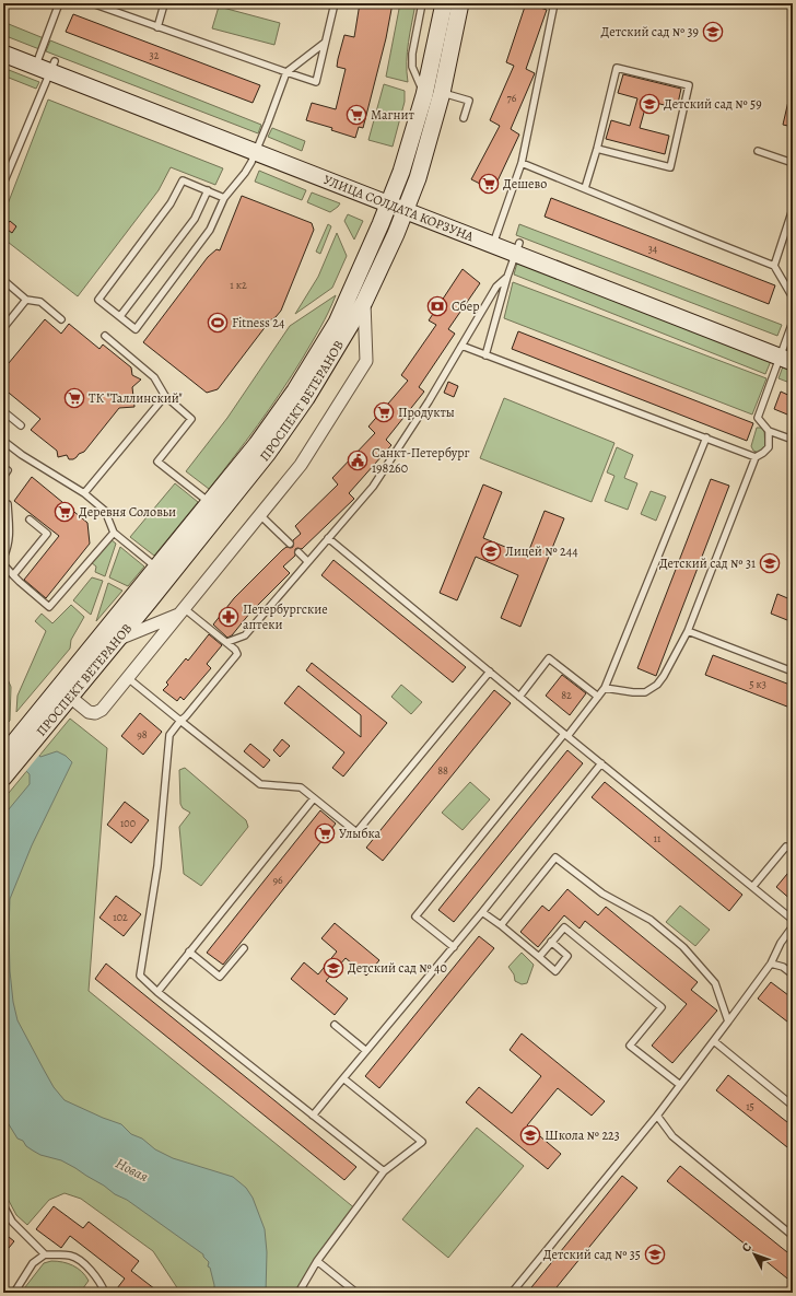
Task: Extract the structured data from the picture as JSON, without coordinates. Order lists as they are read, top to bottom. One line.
{"streets":{"main road":["УЛИЦА СОЛДАТА КОРЗУНА","ПРОСПЕКТ ВЕТЕРАНОВ"]},"crossings":[["УЛИЦА СОЛДАТА КОРЗУНА","ПРОСПЕКТ ВЕТЕРАНОВ"]],"water":["Новая"],"places":{"school or university":["Детский сад № 39","Детский сад № 59","Лицей № 244","Детский сад № 31","Детский сад № 40","Школа № 223","Детский сад № 35"],"supermarket":["Магнит","Дешево","ТК \"Таллинский\"","Продукты","Деревня Соловьи","Улыбка"],"bank":["Сбер"],"sports":["Fitness 24"],"public building":["Санкт-Петербург 198260"],"pharmacy":["Петербургские аптеки"]},"house_numbers":["32","76","34","1 к2","5 к3","82","98","88","100","11","96","102","15"],"north":"top left"}
